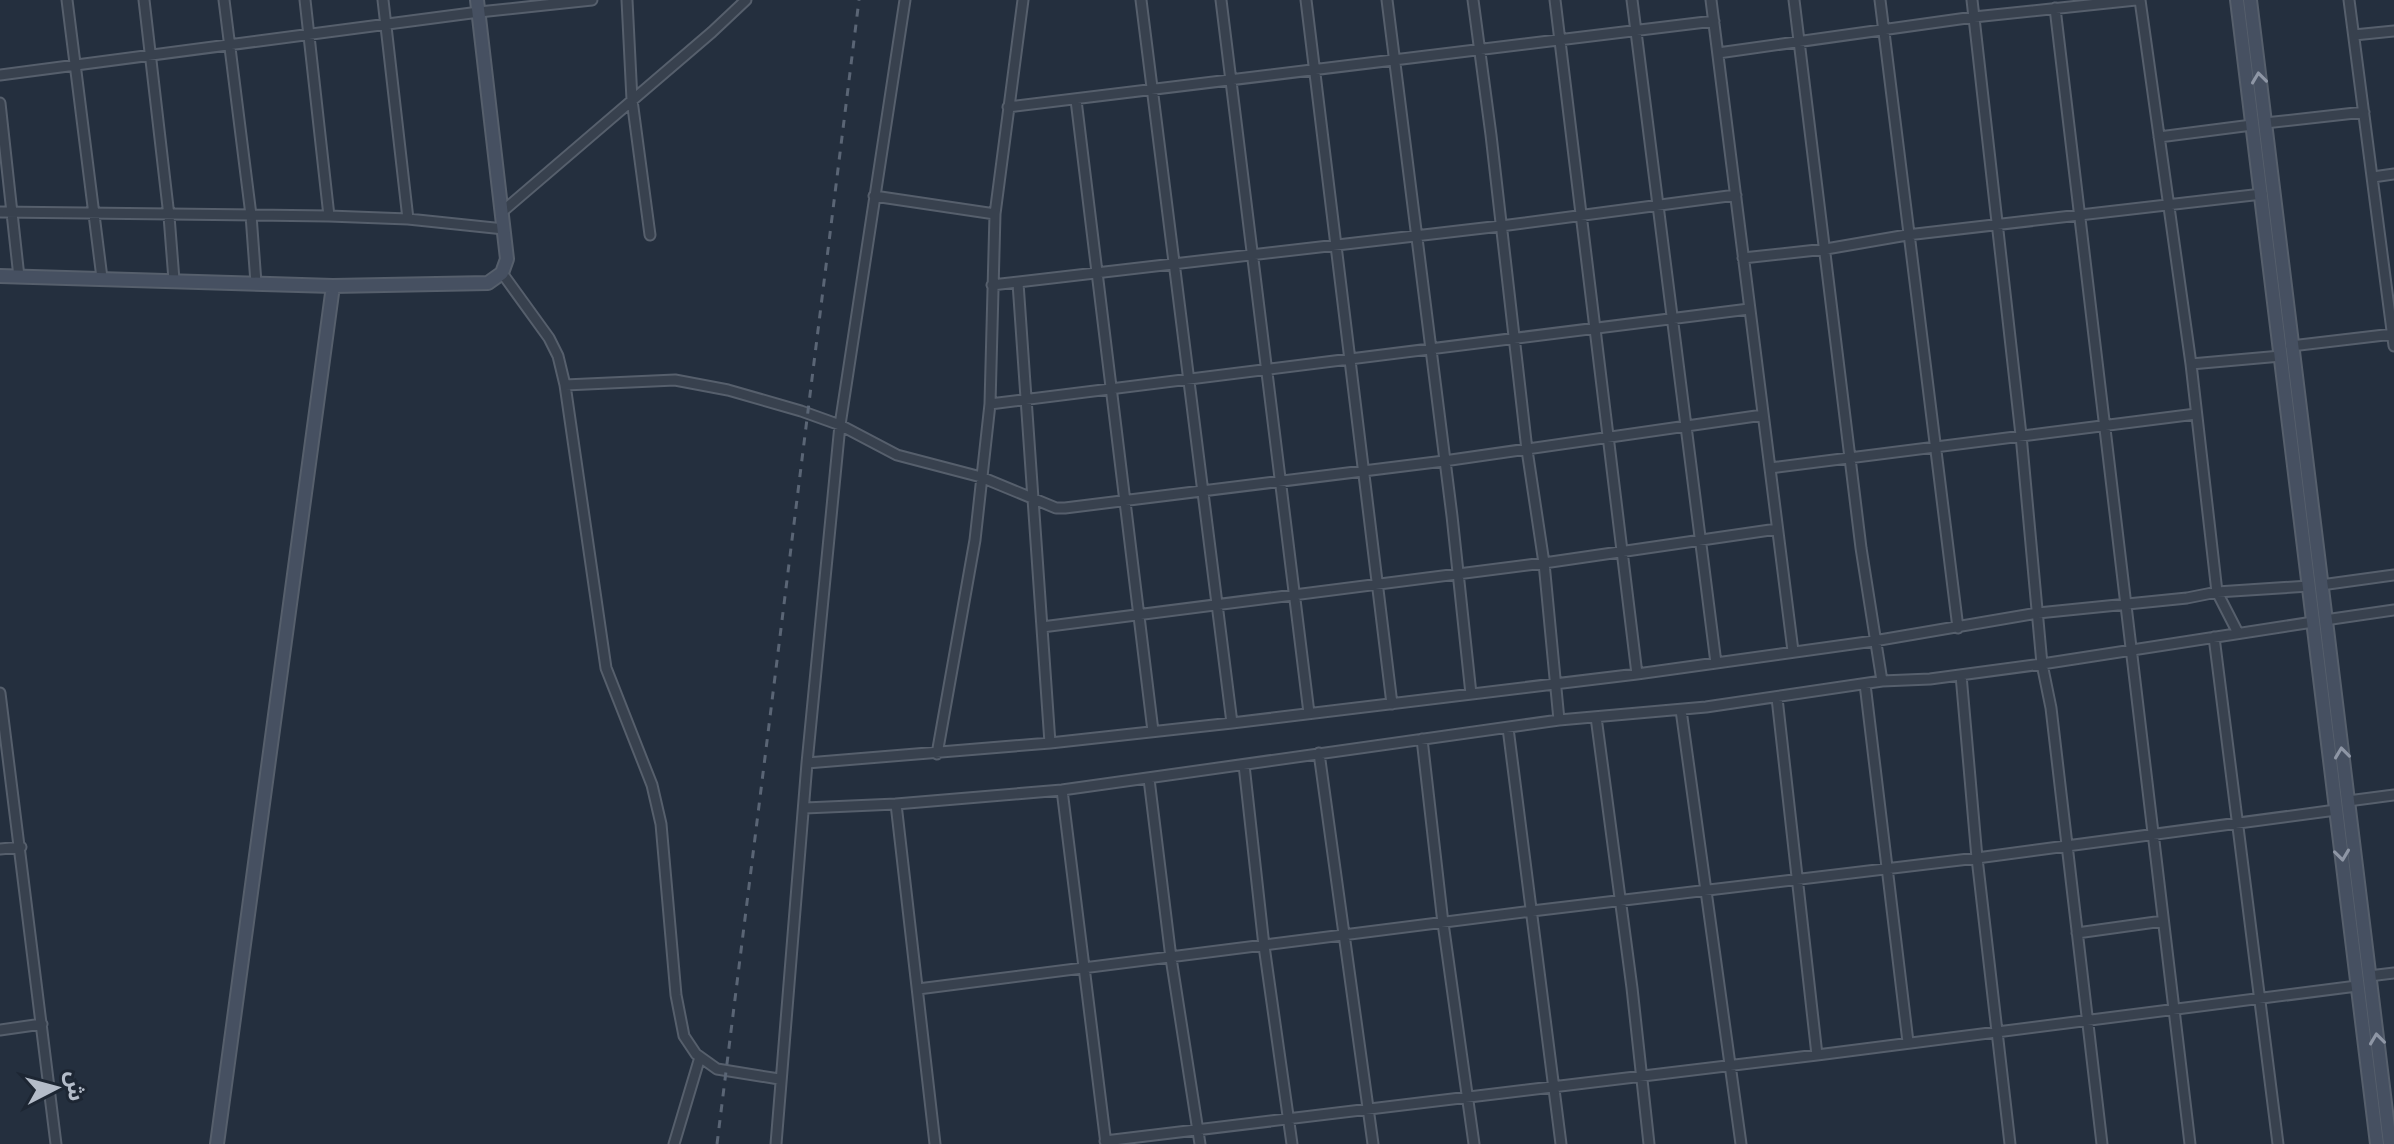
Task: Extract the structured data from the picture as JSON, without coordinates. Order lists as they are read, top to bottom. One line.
{"north":"right"}
